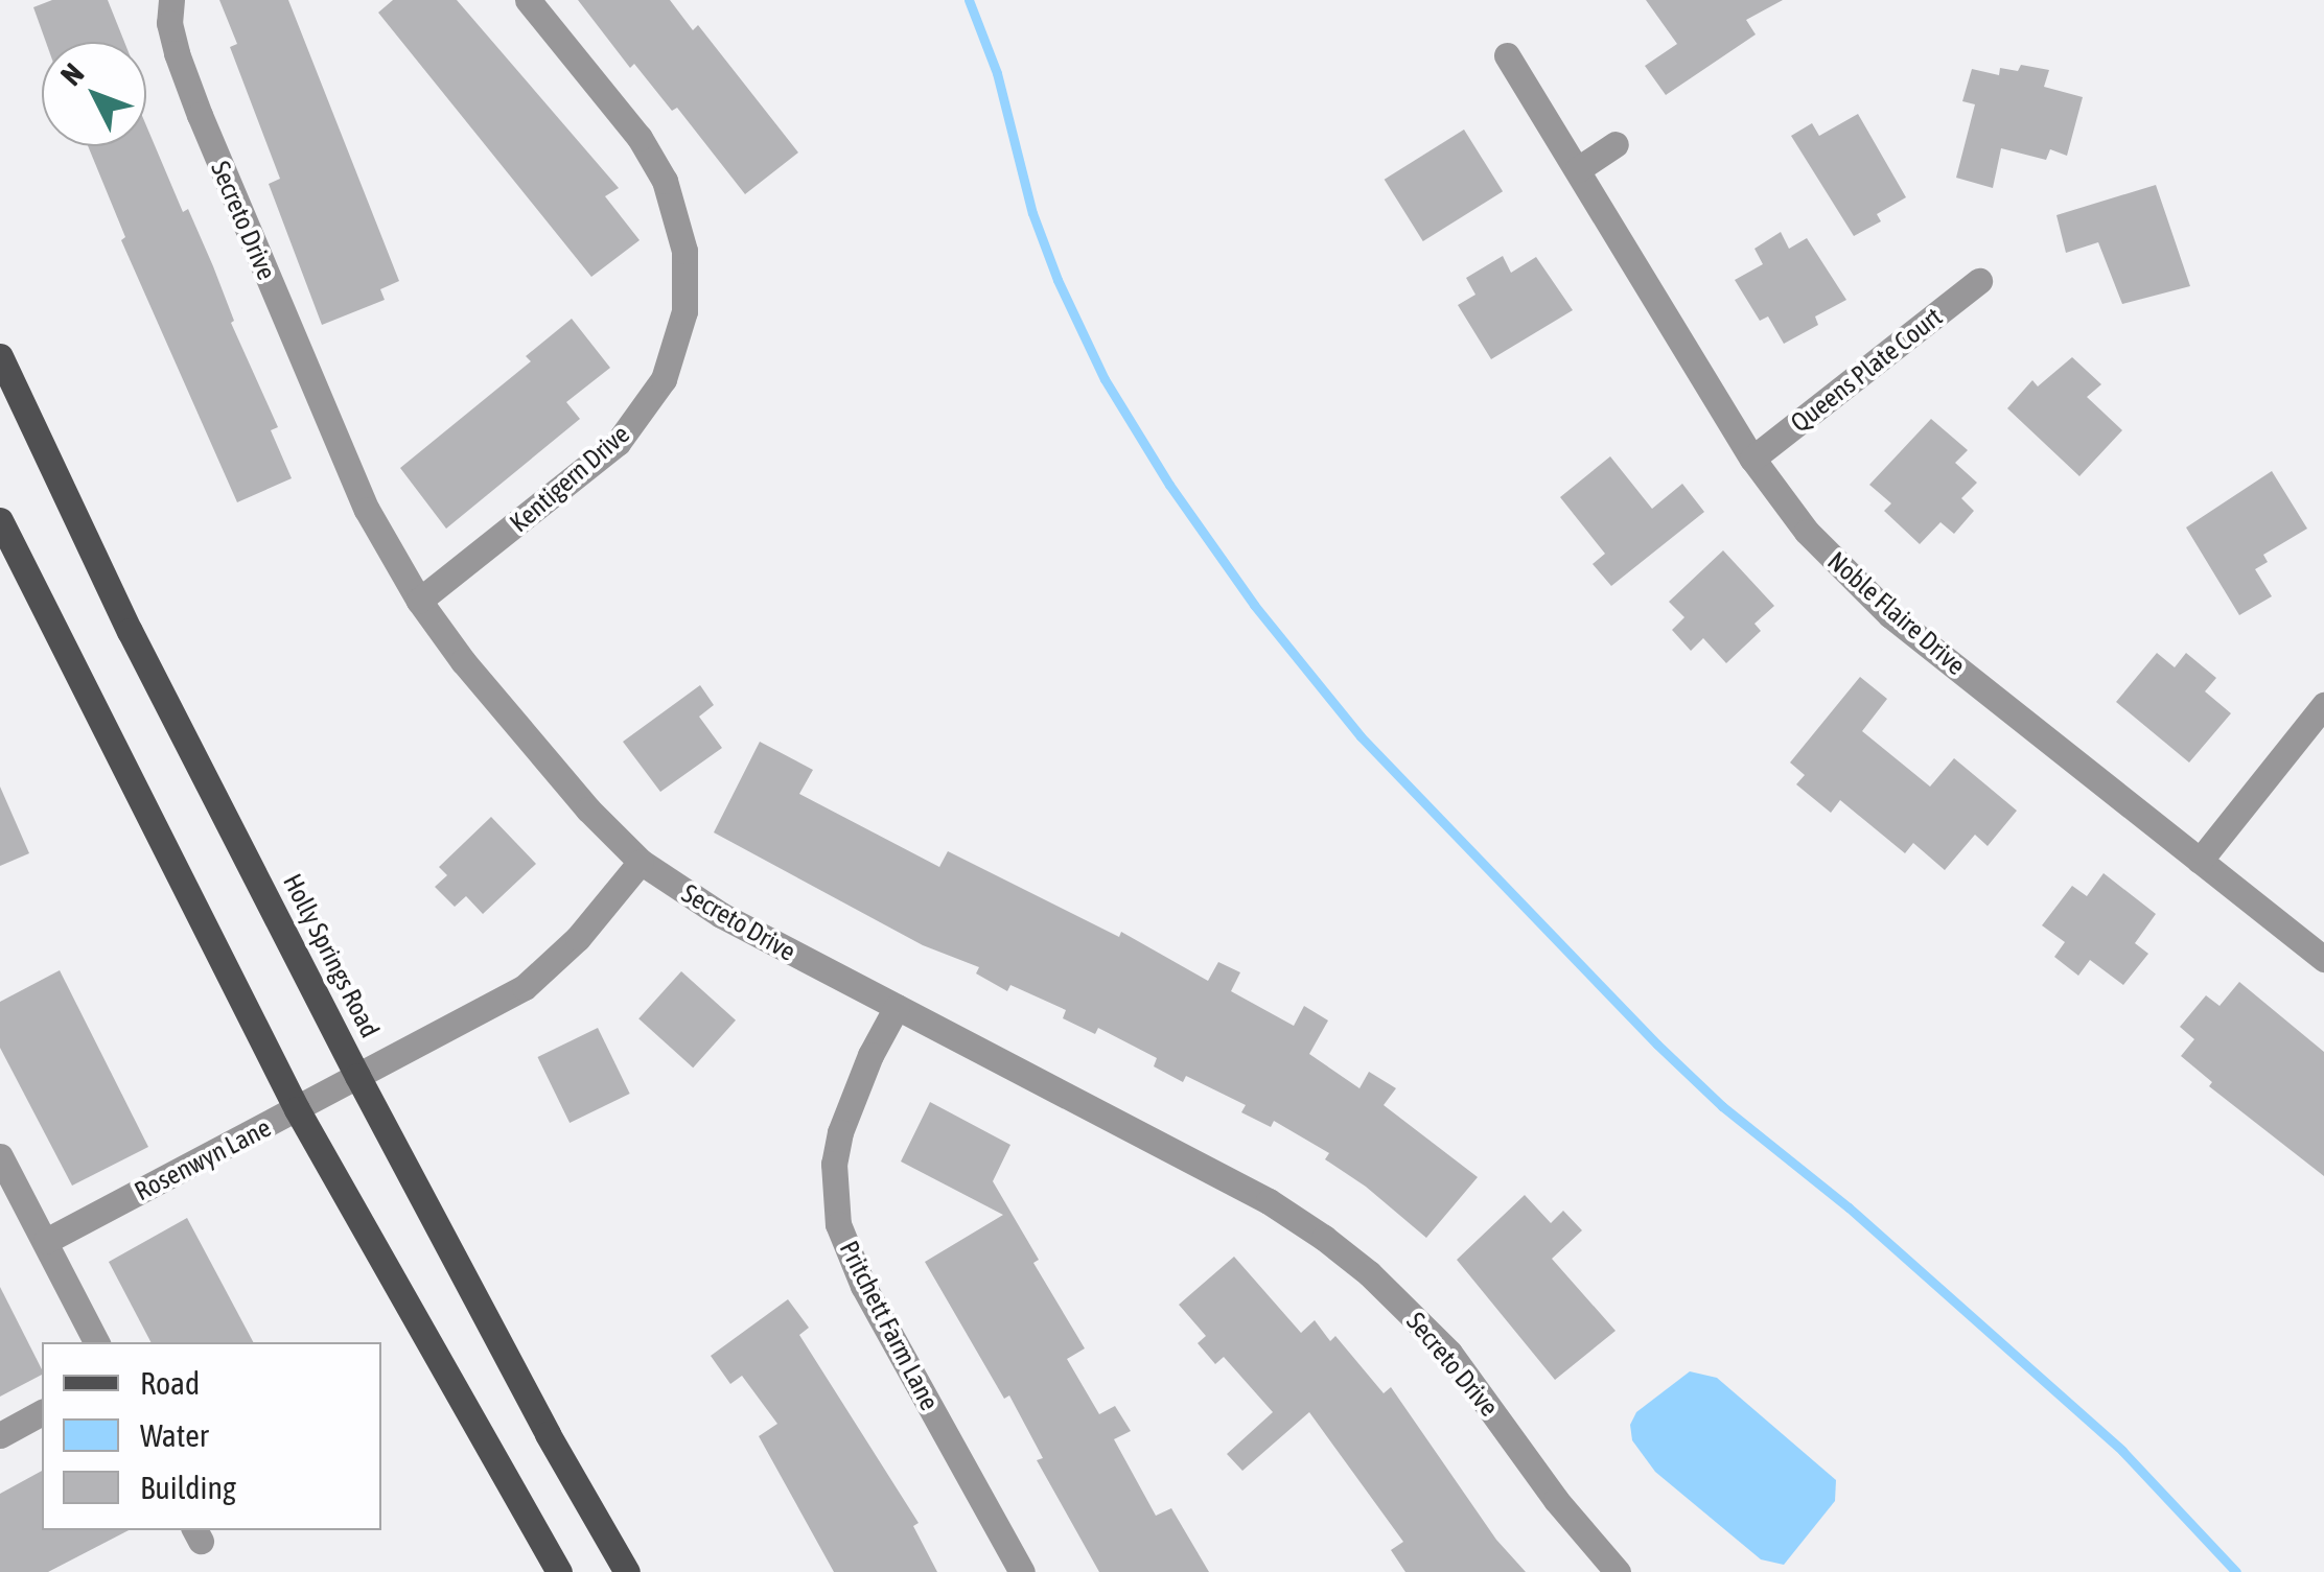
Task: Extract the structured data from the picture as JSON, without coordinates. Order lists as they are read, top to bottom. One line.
{"streets":{"main road":["Holly Springs Road"],"street":["Secreto Drive","Queens Plate Court","Kentigern Drive","Noble Flaire Drive","Rosenwyn Lane","Pritchett Farm Lane"]},"crossings":[["Secreto Drive","Kentigern Drive"],["Secreto Drive","Rosenwyn Lane"],["Secreto Drive","Pritchett Farm Lane"],["Queens Plate Court","Noble Flaire Drive"],["Holly Springs Road","Rosenwyn Lane"]],"legend":["Road","Water","Building"],"north":"top left"}
